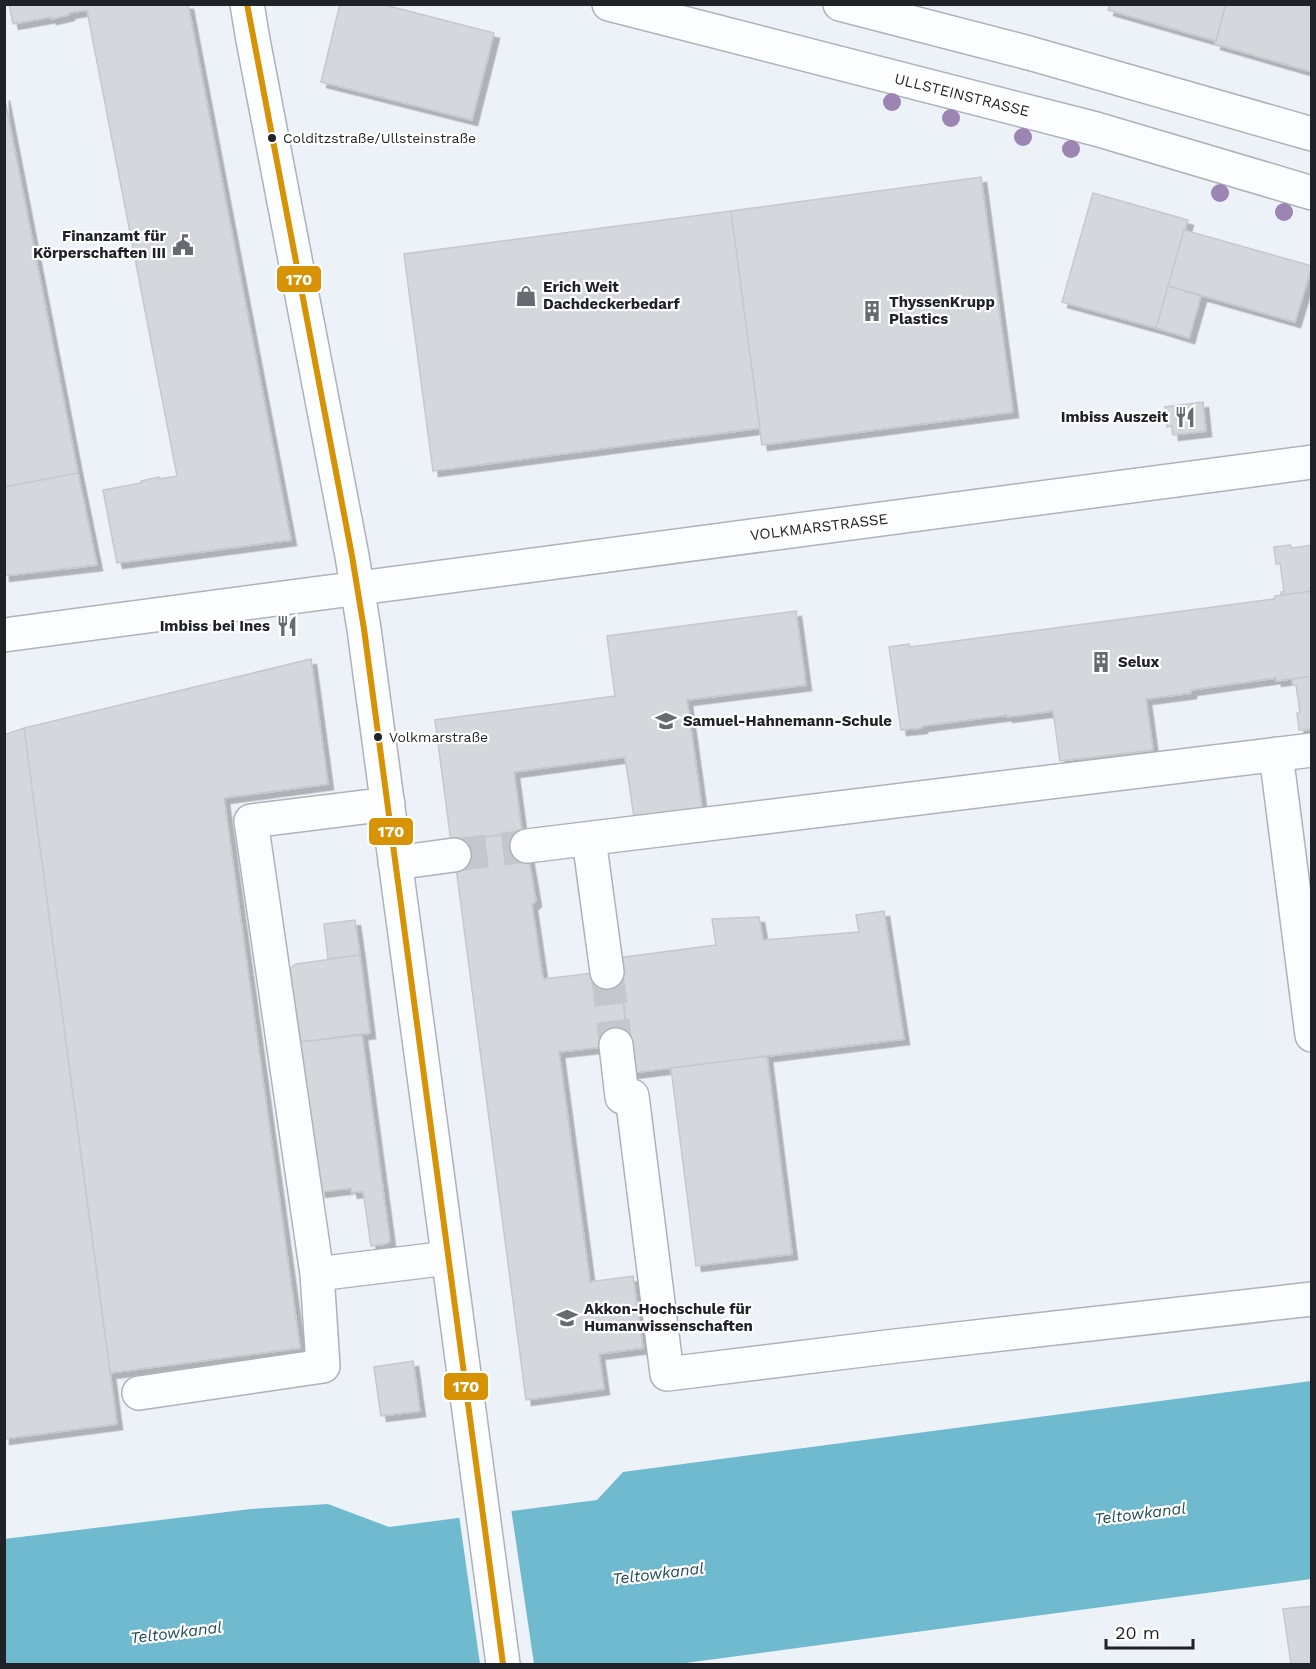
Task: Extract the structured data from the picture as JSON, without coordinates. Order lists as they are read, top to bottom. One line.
{"streets":{"street":["ULLSTEINSTRASSE","VOLKMARSTRASSE"]},"water":["Teltowkanal"],"places":{"other":["Colditzstraße/Ullsteinstraße","Volkmarstraße"],"public building":["Finanzamt für Körperschaften III"],"shop":["Erich Weit Dachdeckerbedarf"],"building":["ThyssenKrupp Plastics","Selux"],"restaurant":["Imbiss Auszeit","Imbiss bei Ines"],"school or university":["Samuel-Hahnemann-Schule","Akkon-Hochschule für Humanwissenschaften"]},"lines":["transit line 170"],"scale_bar":"20 m"}
